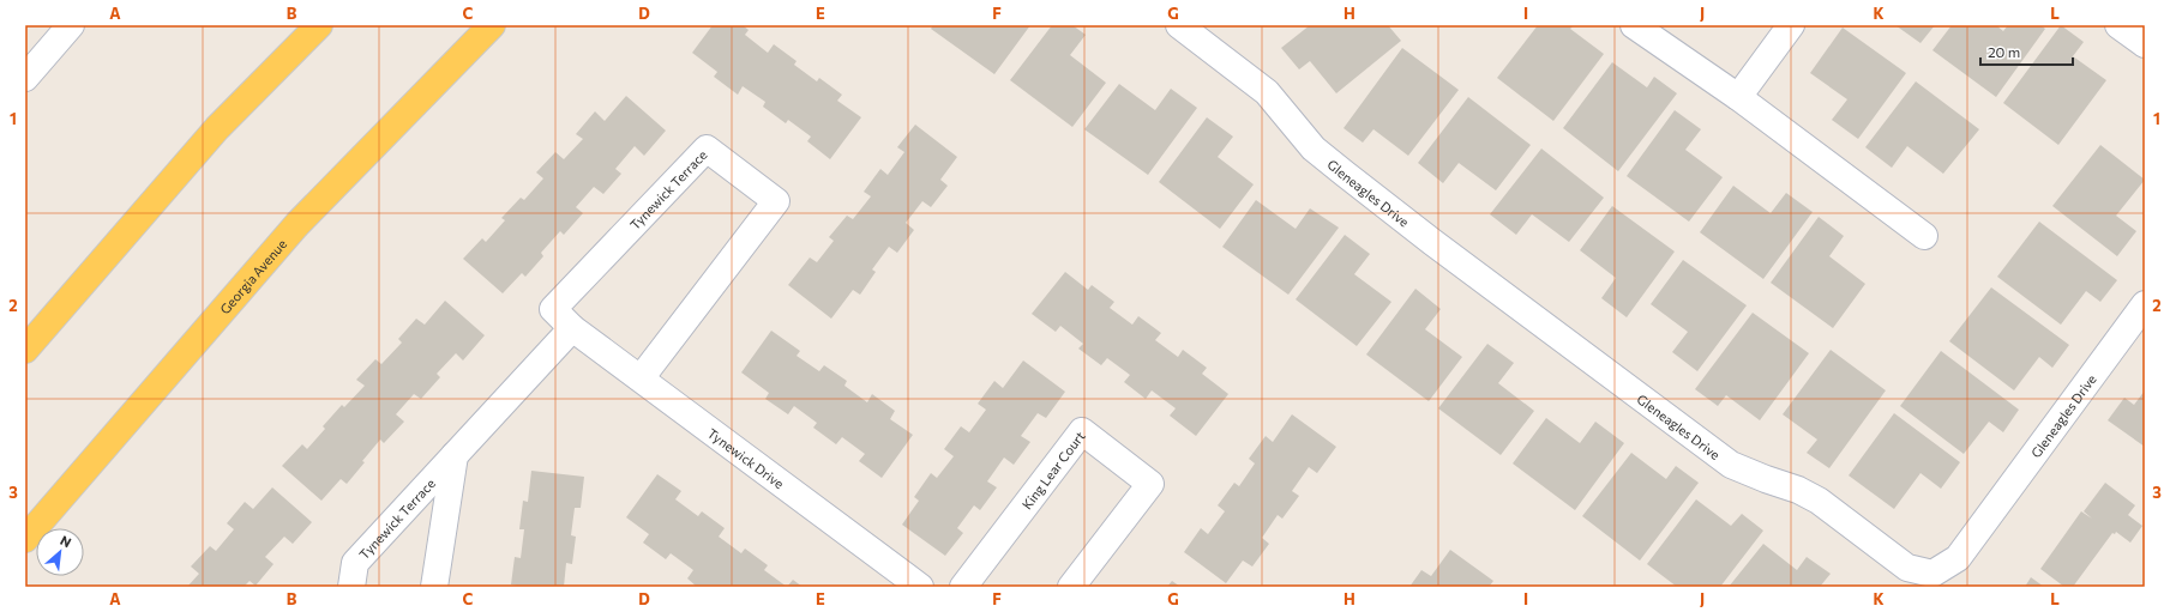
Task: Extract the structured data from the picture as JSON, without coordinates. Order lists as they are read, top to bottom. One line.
{"streets":{"main road":["Georgia Avenue"],"street":["Tynewick Terrace","Gleneagles Drive","Tynewick Drive","King Lear Court"]},"crossings":[["Tynewick Terrace","Tynewick Drive"]],"scale_bar":"20 m","north":"top right","grid":{"columns":["A","B","C","D","E","F","G","H","I","J","K","L"],"rows":["1","2","3"]}}
